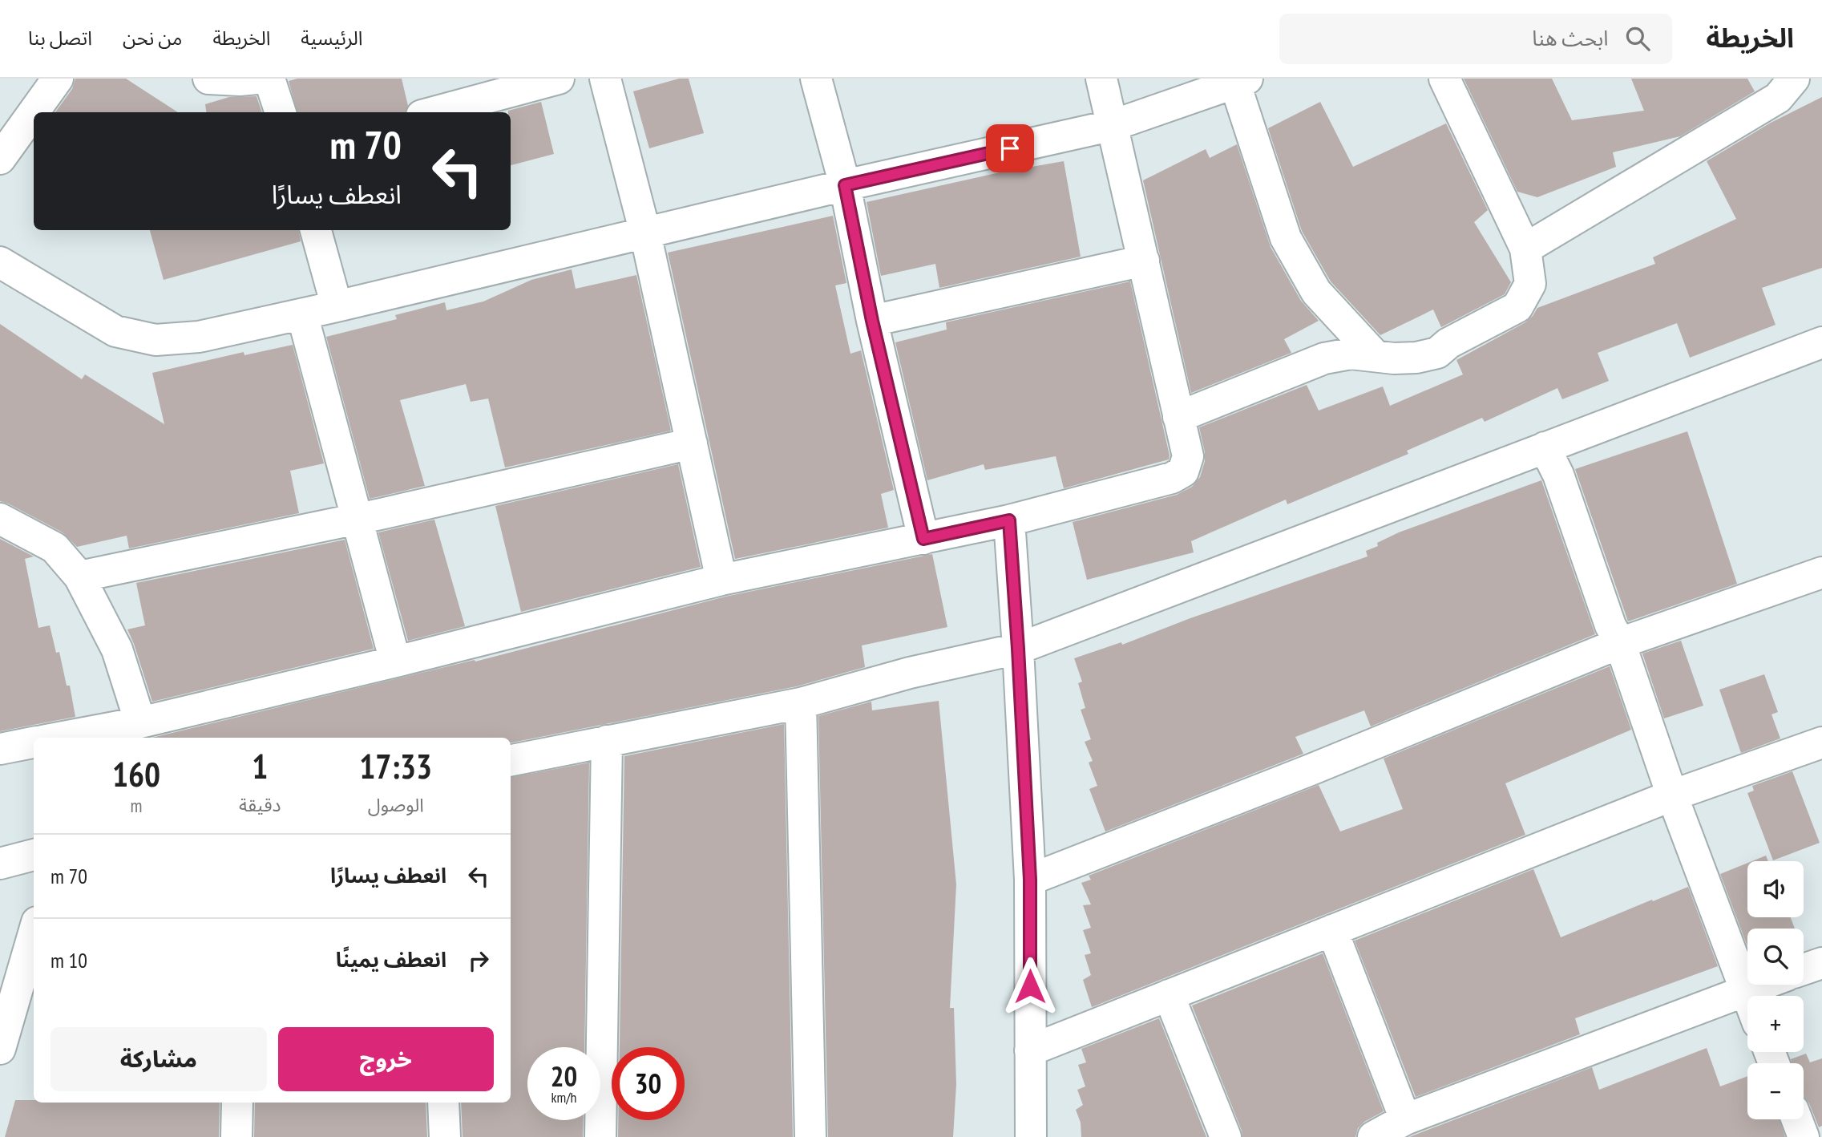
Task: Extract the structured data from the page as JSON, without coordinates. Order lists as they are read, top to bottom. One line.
{"page":{"header":"الخريطة","search":"ابحث هنا","nav":["الرئيسية","الخريطة","من نحن","اتصل بنا"],"turn":["70 m","انعطف يسارًا"],"eta":["17:33","الوصول","1","دقيقة","160","m"],"list":[{"name":"انعطف يسارًا","value":"70 m"},{"name":"انعطف يمينًا","value":"10 m"}],"map_buttons":["+","−"],"buttons":["خروج","مشاركة"],"speed":"20 km/h","limit":"30"}}
